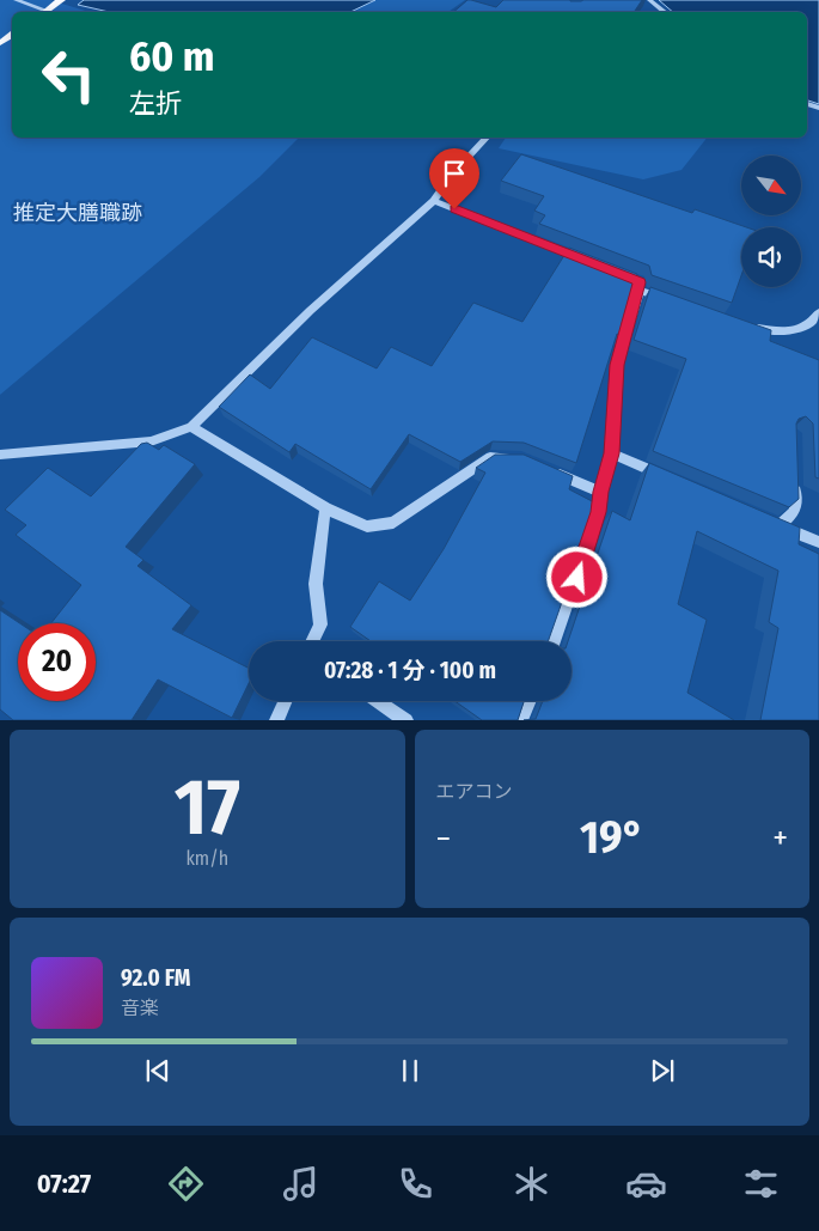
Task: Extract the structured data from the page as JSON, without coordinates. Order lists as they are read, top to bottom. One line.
{"parks":["推定大膳職跡"],"north":"bottom right","page":{"turn":["60 m","左折"],"limit":"20","trip":"07:28 · 1 分 · 100 m","tile":[["17","km/h"],"エアコン"],"heat":["−","19°","+"],"song":["92.0 FM","音楽"],"tabs":"07:27"}}
